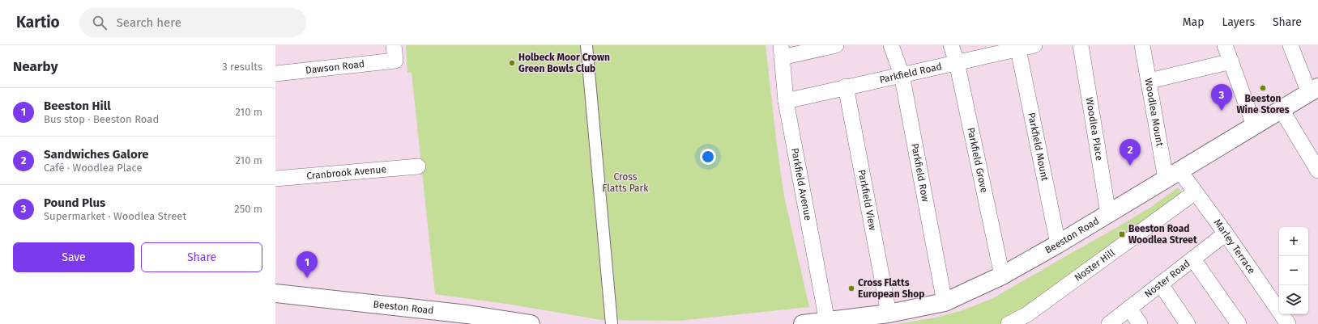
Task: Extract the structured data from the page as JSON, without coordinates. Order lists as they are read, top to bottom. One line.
{"streets":{"street":["Dawson Road","Parkfield Road","Woodlea Mount","Woodlea Place","Parkfield Mount","Parkfield Grove","Cranbrook Avenue","Parkfield Row","Parkfield Avenue","Parkfield View","Beeston Road","Marley Terrace","Noster Hill","Noster Road"]},"crossings":[["Parkfield Road","Parkfield Mount"],["Parkfield Road","Parkfield Grove"],["Parkfield Road","Parkfield Row"],["Parkfield Road","Parkfield Avenue"],["Parkfield Road","Parkfield View"],["Woodlea Mount","Beeston Road"],["Woodlea Mount","Marley Terrace"],["Woodlea Place","Beeston Road"],["Parkfield Mount","Beeston Road"],["Parkfield Grove","Beeston Road"],["Parkfield Row","Beeston Road"],["Parkfield Avenue","Beeston Road"],["Parkfield View","Beeston Road"],["Beeston Road","Marley Terrace"],["Marley Terrace","Noster Hill"],["Marley Terrace","Noster Road"]],"parks":["Cross Flatts Park"],"places":{"other":["Holbeck Moor Crown Green Bowls Club","Beeston Wine Stores","Cross Flatts European Shop"],"transit":["Beeston Road Woodlea Street"]},"page":{"header":"Kartio","search":"Search here","nav":["Map","Layers","Share"],"heading":["Nearby","3 results"],"pins":["3","2","1"],"list":[{"mark":"1","name":"Beeston Hill","note":"Bus stop · Beeston Road","value":"210 m"},{"mark":"2","name":"Sandwiches Galore","note":"Café · Woodlea Place","value":"210 m"},{"mark":"3","name":"Pound Plus","note":"Supermarket · Woodlea Street","value":"250 m"}],"map_buttons":["+","−"],"buttons":["Save","Share"]}}
